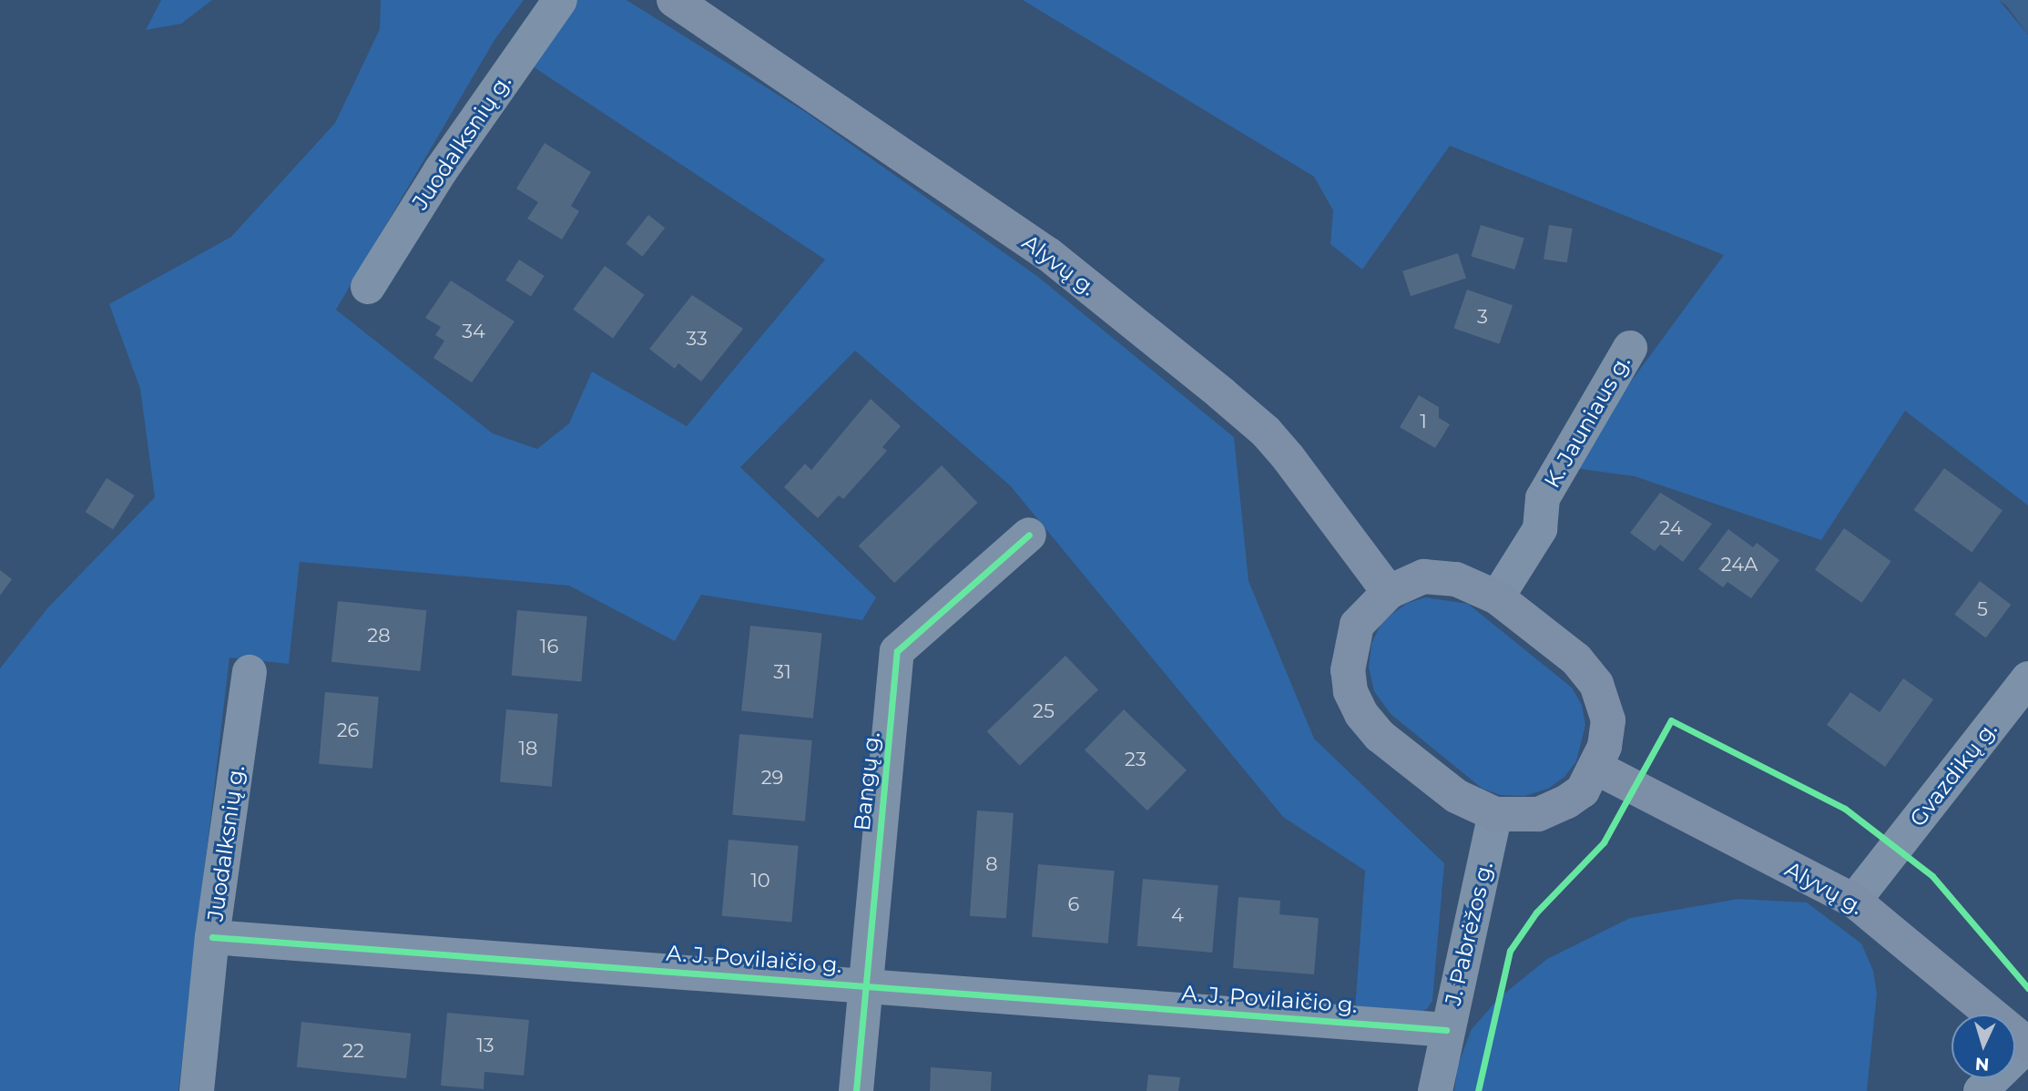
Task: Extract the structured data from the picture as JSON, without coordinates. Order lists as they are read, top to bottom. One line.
{"streets":{"main road":["Alyvų g."],"street":["Juodalksnių g.","K. Jauniaus g.","Gvazdikų g.","Bangų g.","J. Pabrėžos g.","A. J. Povilaičio g."]},"crossings":[["Juodalksnių g.","A. J. Povilaičio g."],["Alyvų g.","Gvazdikų g."],["Bangų g.","A. J. Povilaičio g."],["J. Pabrėžos g.","A. J. Povilaičio g."]],"house_numbers":["3","34","33","1","24","24A","5","28","16","31","25","26","18","23","29","8","10","6","4","13","22"],"north":"bottom"}
